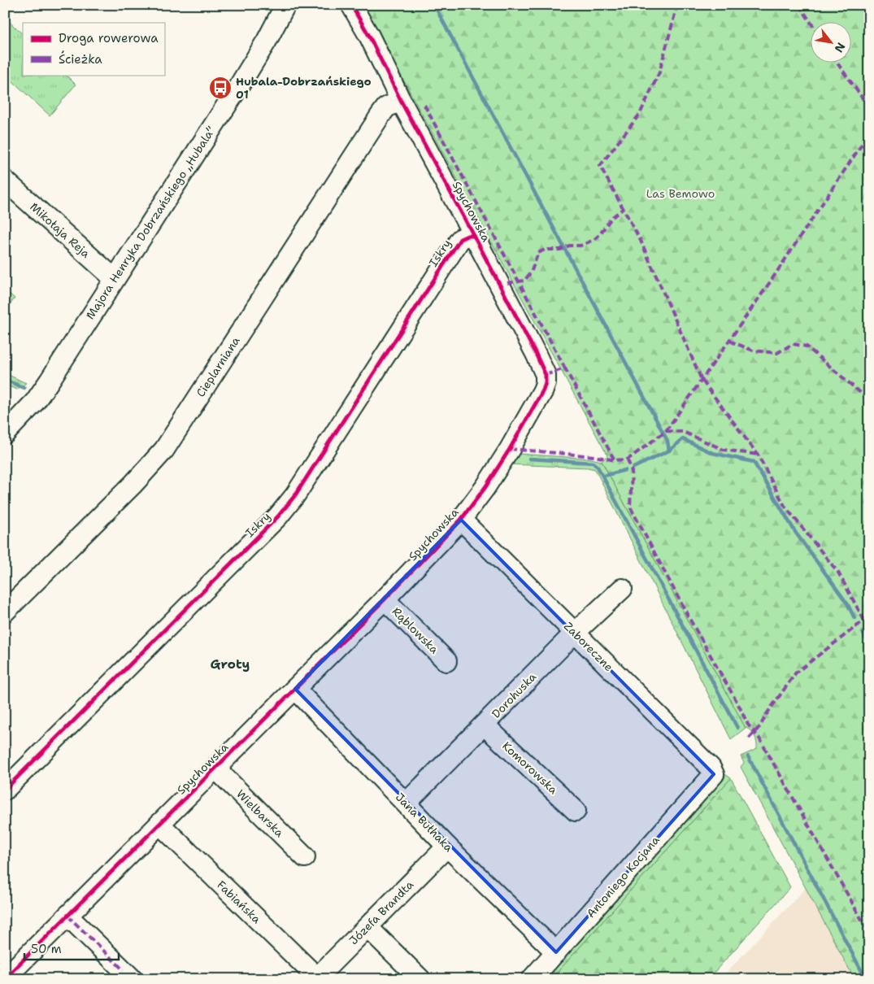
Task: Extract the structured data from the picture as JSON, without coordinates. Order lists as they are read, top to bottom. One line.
{"streets":{"street":["Spychowska","Majora Henryka Dobrzańskiego „Hubala”","Mikołaja Reja","Iskry","Cieplarniana","Rąblowska","Zaboreczne","Dorohuska","Komorowska","Wielbarska","Jana Bułhaka","Antoniego Kocjana","Fabiańska","Józefa Brandta"]},"crossings":[["Spychowska","Iskry"],["Spychowska","Cieplarniana"],["Spychowska","Rąblowska"],["Spychowska","Zaboreczne"],["Spychowska","Wielbarska"],["Spychowska","Jana Bułhaka"],["Spychowska","Fabiańska"],["Majora Henryka Dobrzańskiego „Hubala”","Mikołaja Reja"],["Zaboreczne","Dorohuska"],["Zaboreczne","Antoniego Kocjana"],["Dorohuska","Komorowska"],["Dorohuska","Jana Bułhaka"],["Jana Bułhaka","Antoniego Kocjana"],["Jana Bułhaka","Józefa Brandta"],["Fabiańska","Józefa Brandta"]],"districts":["Groty"],"parks":["Las Bemowo"],"places":{"bus stop":["Hubala-Dobrzańskiego 01"]},"legend":["Droga rowerowa","Ścieżka"],"scale_bar":"50 m","north":"bottom right"}
